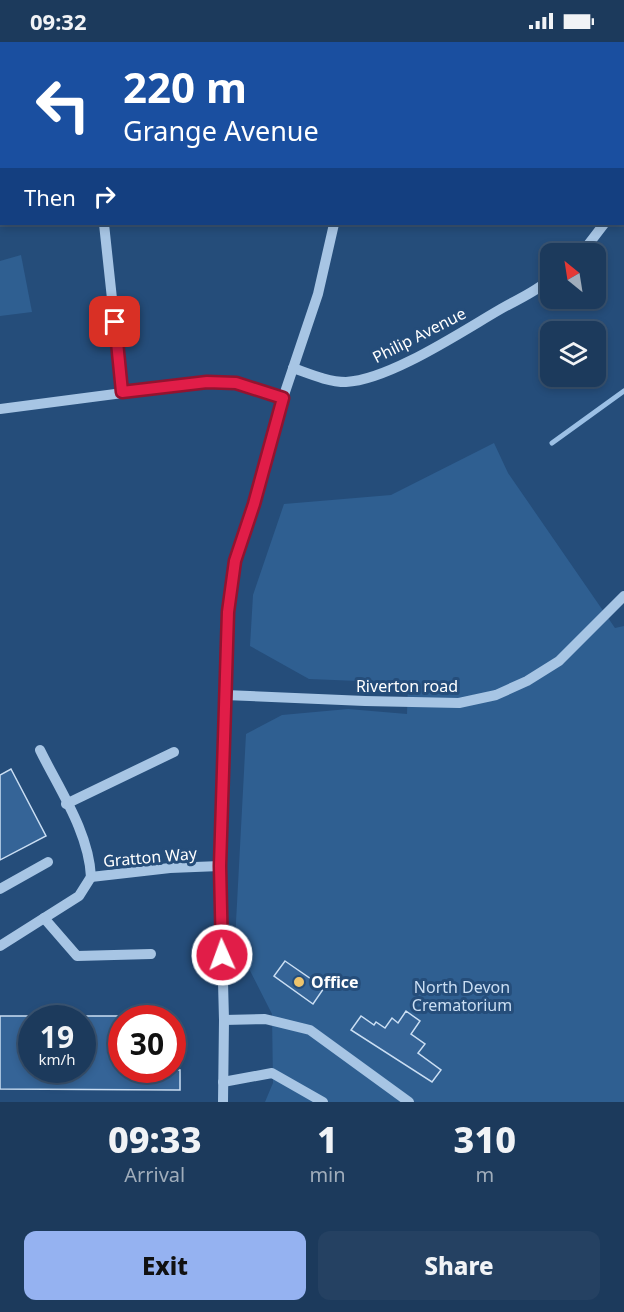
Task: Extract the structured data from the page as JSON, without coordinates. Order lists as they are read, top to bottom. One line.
{"streets":{"street":["Philip Avenue","Riverton road","Gratton Way"]},"parks":["North Devon Crematorium"],"places":["Office"],"north":"top left","page":{"status":"09:32","turn":["220 m","Grange Avenue"],"then":"Then","speed":"19 km/h","limit":"30","eta":["09:33","Arrival","1","min","310","m"],"buttons":["Exit","Share"]}}
